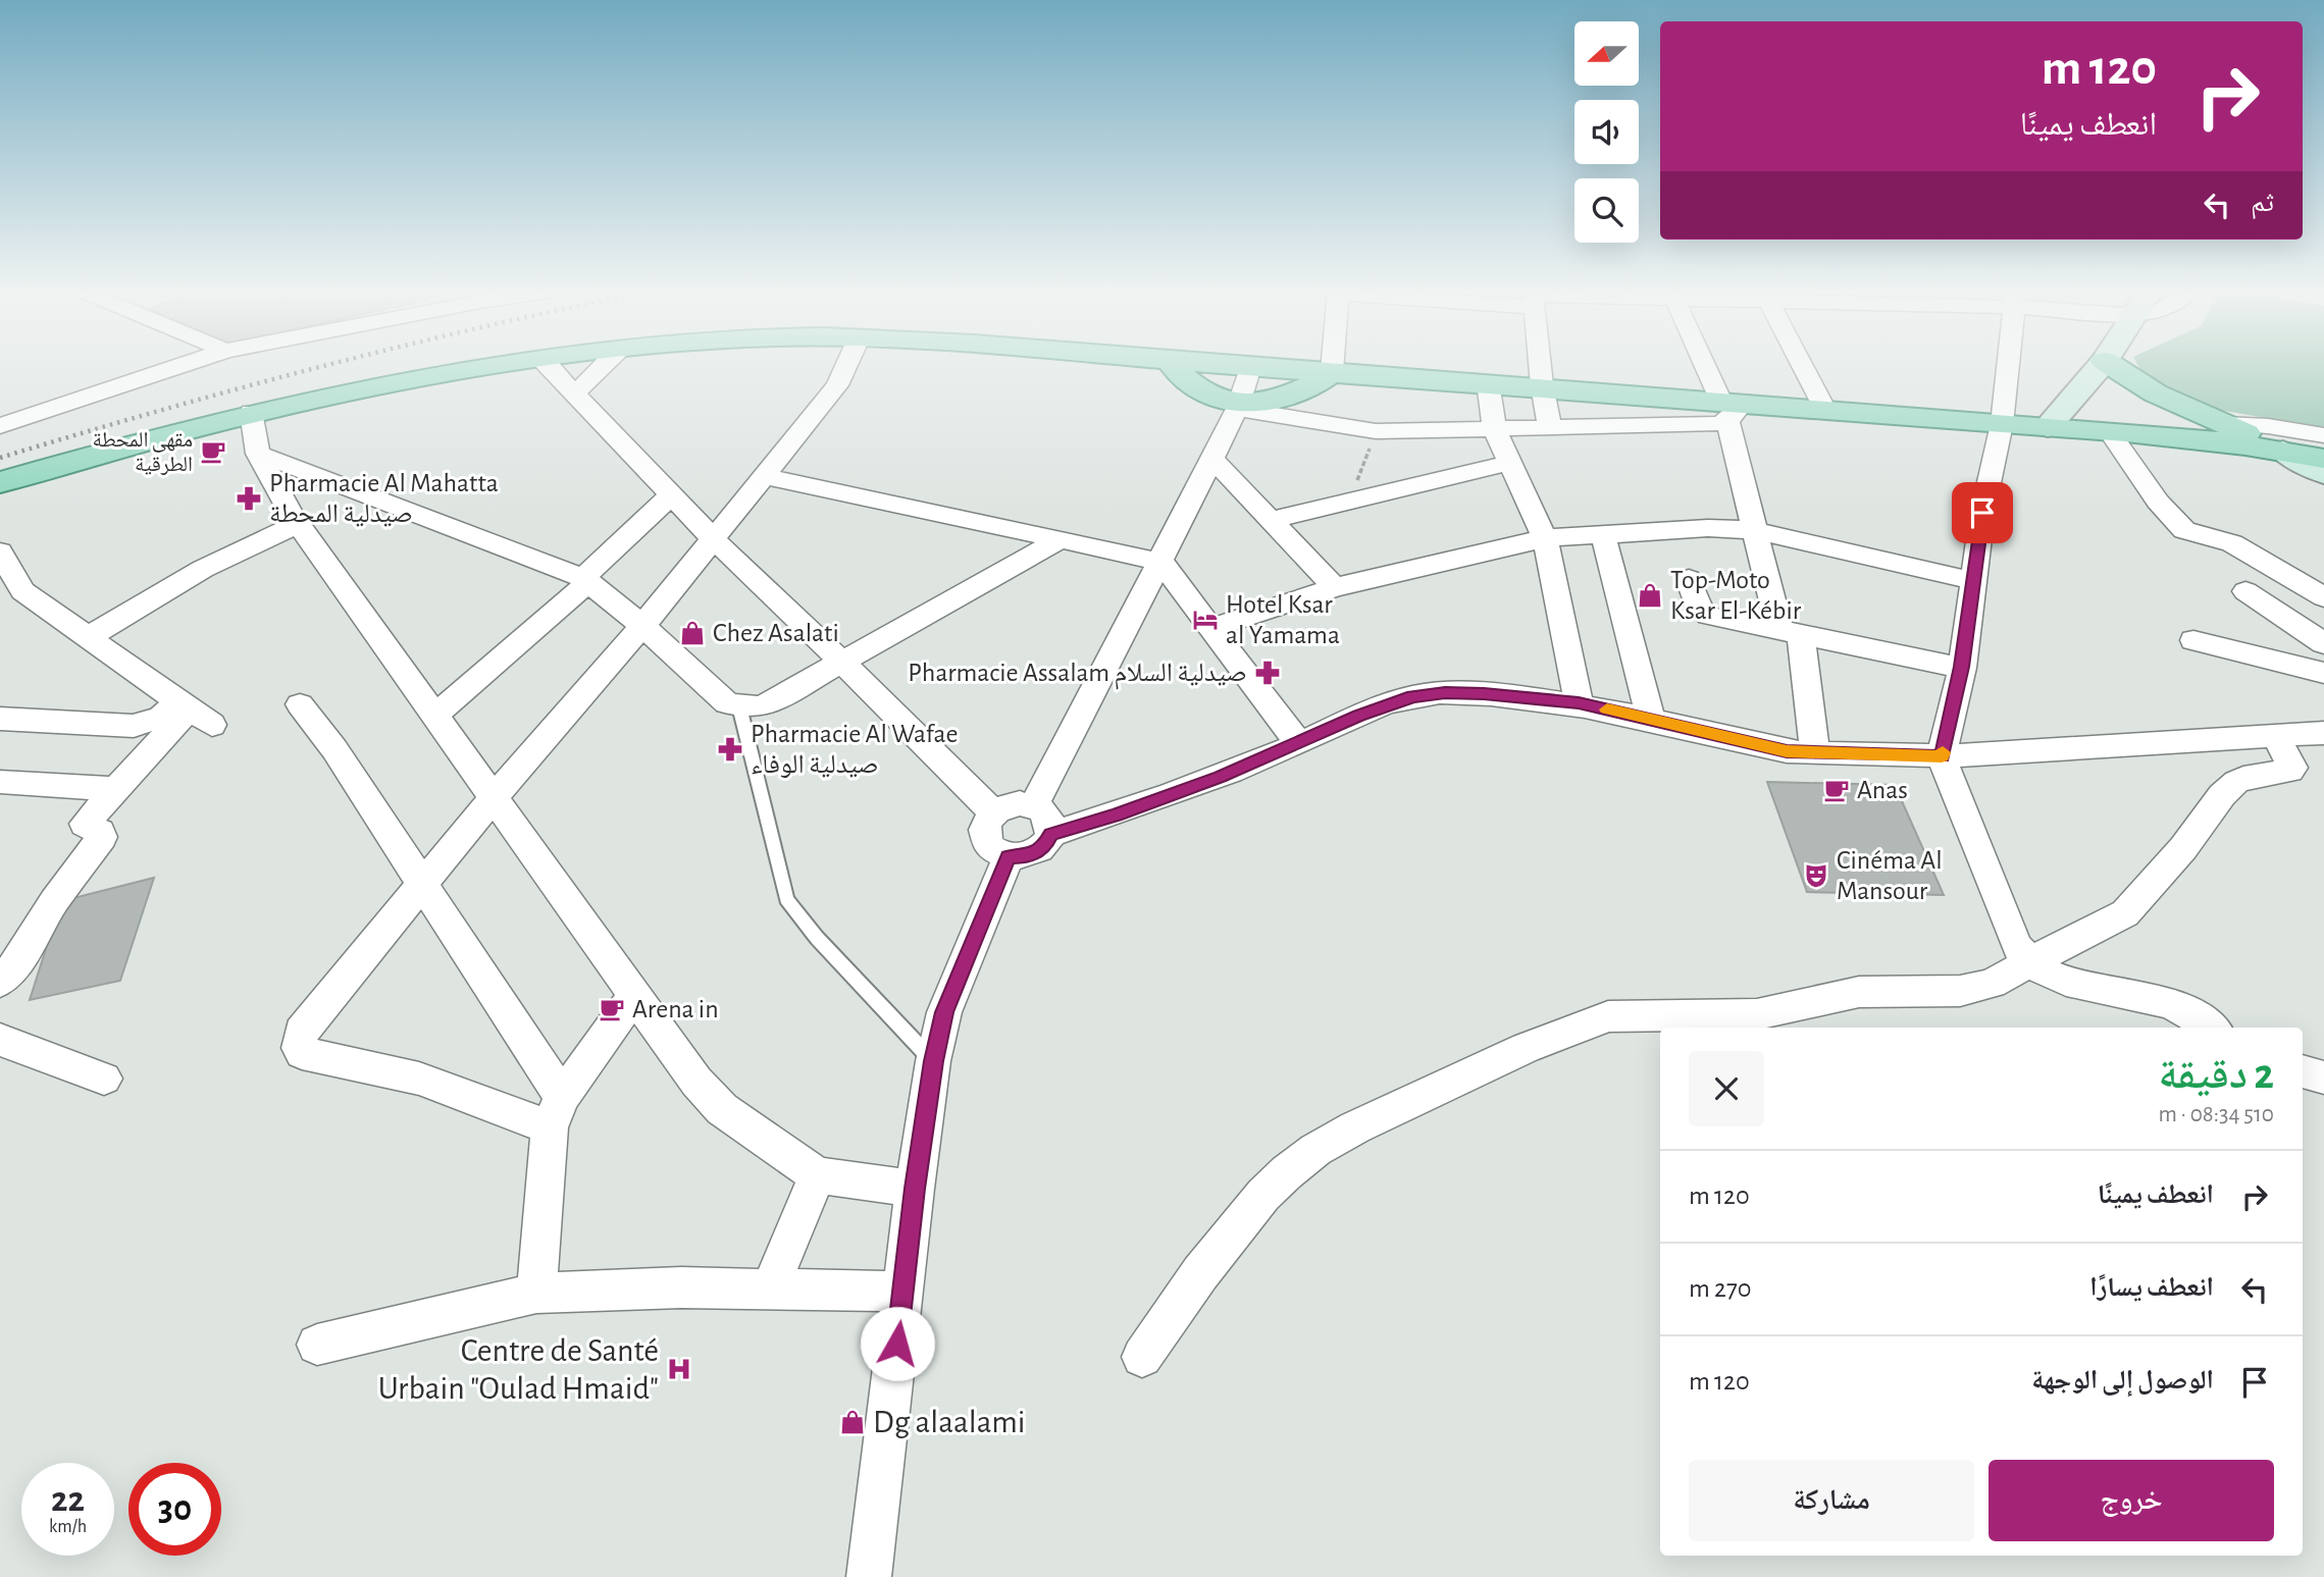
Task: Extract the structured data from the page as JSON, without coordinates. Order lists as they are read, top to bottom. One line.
{"places":{"cafe":["مقهى المحطة الطرقية","Anas","Arena in"],"pharmacy":["Pharmacie Al Mahatta صيدلية المحطة","Pharmacie Assalam صيدلية السلام","Pharmacie Al Wafae صيدلية الوفاء"],"shop":["Top-Moto Ksar El-Kébir","Chez Asalati","Dg alaalami"],"hotel":["Hotel Ksar al Yamama"],"theatre":["Cinéma Al Mansour"],"hospital":["Centre de Santé Urbain \"Oulad Hmaid\""]},"north":"left","page":{"turn":["120 m","انعطف يمينًا"],"then":"ثم","heading":["2 دقيقة","510 m · 08:34"],"list":[{"name":"انعطف يمينًا","value":"120 m"},{"name":"انعطف يسارًا","value":"270 m"},{"name":"الوصول إلى الوجهة","value":"120 m"}],"buttons":["خروج","مشاركة"],"speed":"22 km/h","limit":"30"}}
